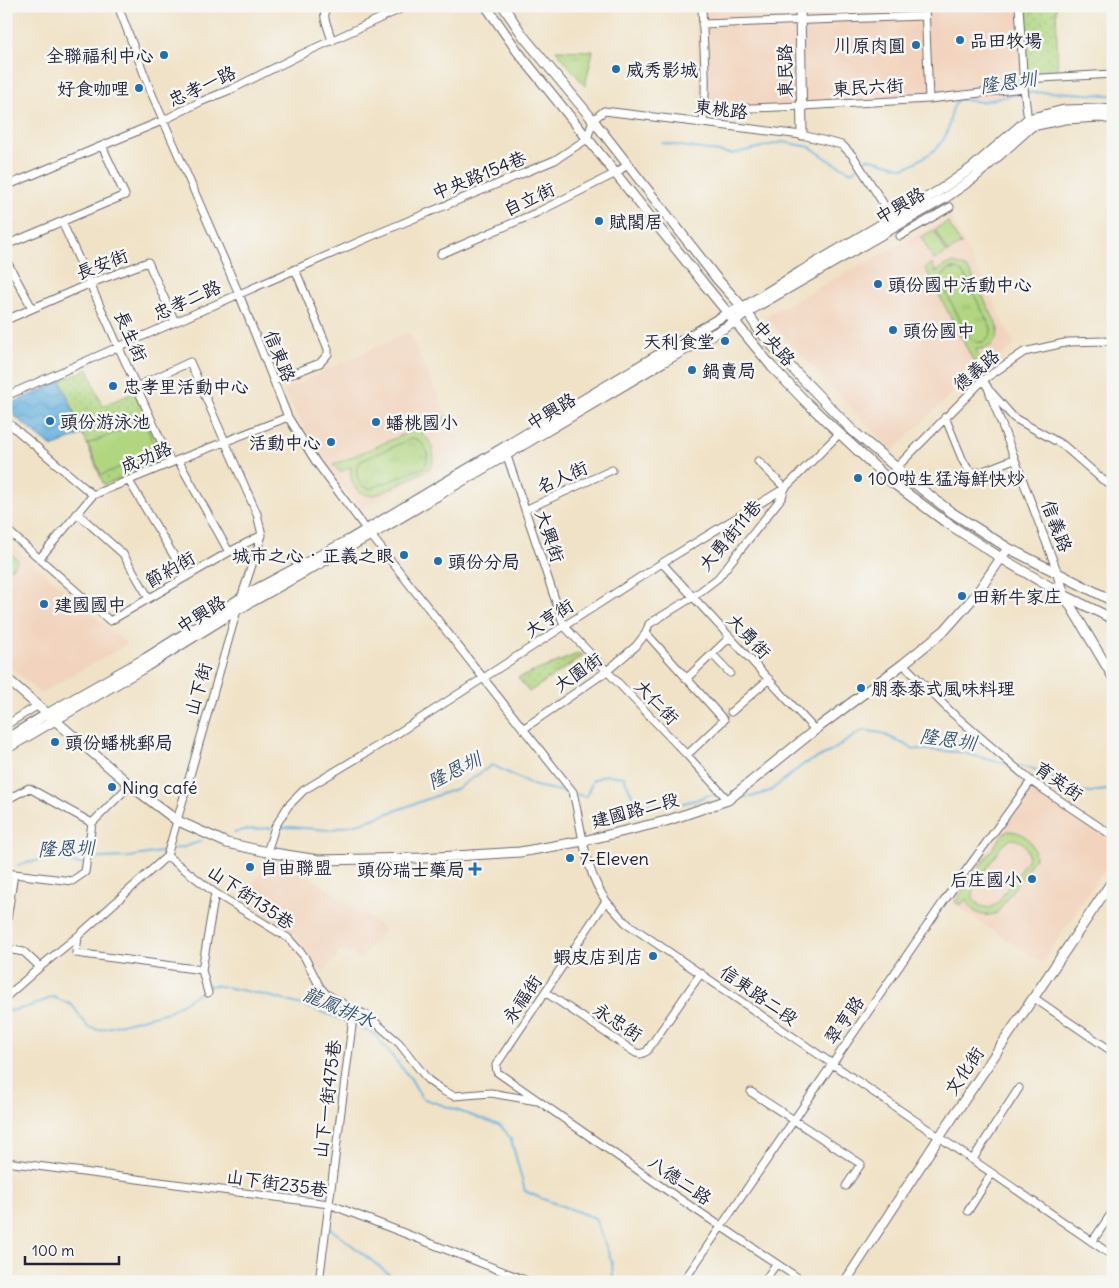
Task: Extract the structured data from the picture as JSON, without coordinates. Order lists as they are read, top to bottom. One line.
{"streets":{"street":["東民路","忠孝一路","東民六街","東桃路","中央路154巷","自立街","中興路","長安街","忠孝二路","長生街","中央路","信東路","德義路","成功路","名人街","信義路","大勇街11巷","大興街","節約街","大亨街","大勇街","大園街","山下街","大仁街","育英街","建國路二段","山下街135巷","信東路二段","永福街","翠亨路","永忠街","文化街","山下一街475巷","八德二路","山下街235巷"]},"crossings":[["東民路","東民六街"],["東民路","東桃路"],["忠孝一路","信東路"],["東桃路","中興路"],["東桃路","中央路"],["中央路154巷","忠孝二路"],["中央路154巷","中央路"],["自立街","中央路"],["中興路","中央路"],["中興路","信東路"],["中興路","大興街"],["中興路","山下街"],["中興路","建國路二段"],["長安街","忠孝二路"],["長安街","長生街"],["忠孝二路","長生街"],["忠孝二路","信東路"],["長生街","成功路"],["長生街","節約街"],["中央路","德義路"],["中央路","信義路"],["中央路","大亨街"],["中央路","建國路二段"],["信東路","成功路"],["信東路","大亨街"],["信東路","信東路二段"],["德義路","信義路"],["成功路","節約街"],["名人街","大興街"],["大勇街11巷","大亨街"],["大勇街11巷","大勇街"],["大勇街11巷","大園街"],["大興街","大亨街"],["大興街","大仁街"],["節約街","山下街"],["大亨街","大勇街"],["大亨街","大仁街"],["大亨街","建國路二段"],["大亨街","信東路二段"],["大勇街","建國路二段"],["大園街","大仁街"],["大園街","信東路二段"],["山下街","建國路二段"],["山下街","山下街135巷"],["大仁街","建國路二段"],["育英街","建國路二段"],["育英街","翠亨路"],["建國路二段","信東路二段"],["山下街135巷","永福街"],["山下街135巷","山下一街475巷"],["山下街135巷","八德二路"],["信東路二段","永福街"],["信東路二段","翠亨路"],["信東路二段","永忠街"],["信東路二段","文化街"],["永福街","永忠街"],["永福街","八德二路"],["翠亨路","八德二路"],["山下一街475巷","山下街235巷"]],"water":["隆恩圳","龍鳳排水"],"places":{"other":["品田牧場","川原肉圓","全聯福利中心","威秀影城","好食咖哩","賦閣居","頭份國中活動中心","頭份國中","天利食堂","鍋賣局","忠孝里活動中心","頭份游泳池","蟠桃國小","活動中心","100啦生猛海鮮快炒","城市之心‧正義之眼","頭份分局","田新牛家庄","建國國中","朋泰泰式風味料理","頭份蟠桃郵局","Ning café","7-Eleven","自由聯盟","后庄國小","蝦皮店到店"],"health":["頭份瑞士藥局"]},"scale_bar":"100 m"}
